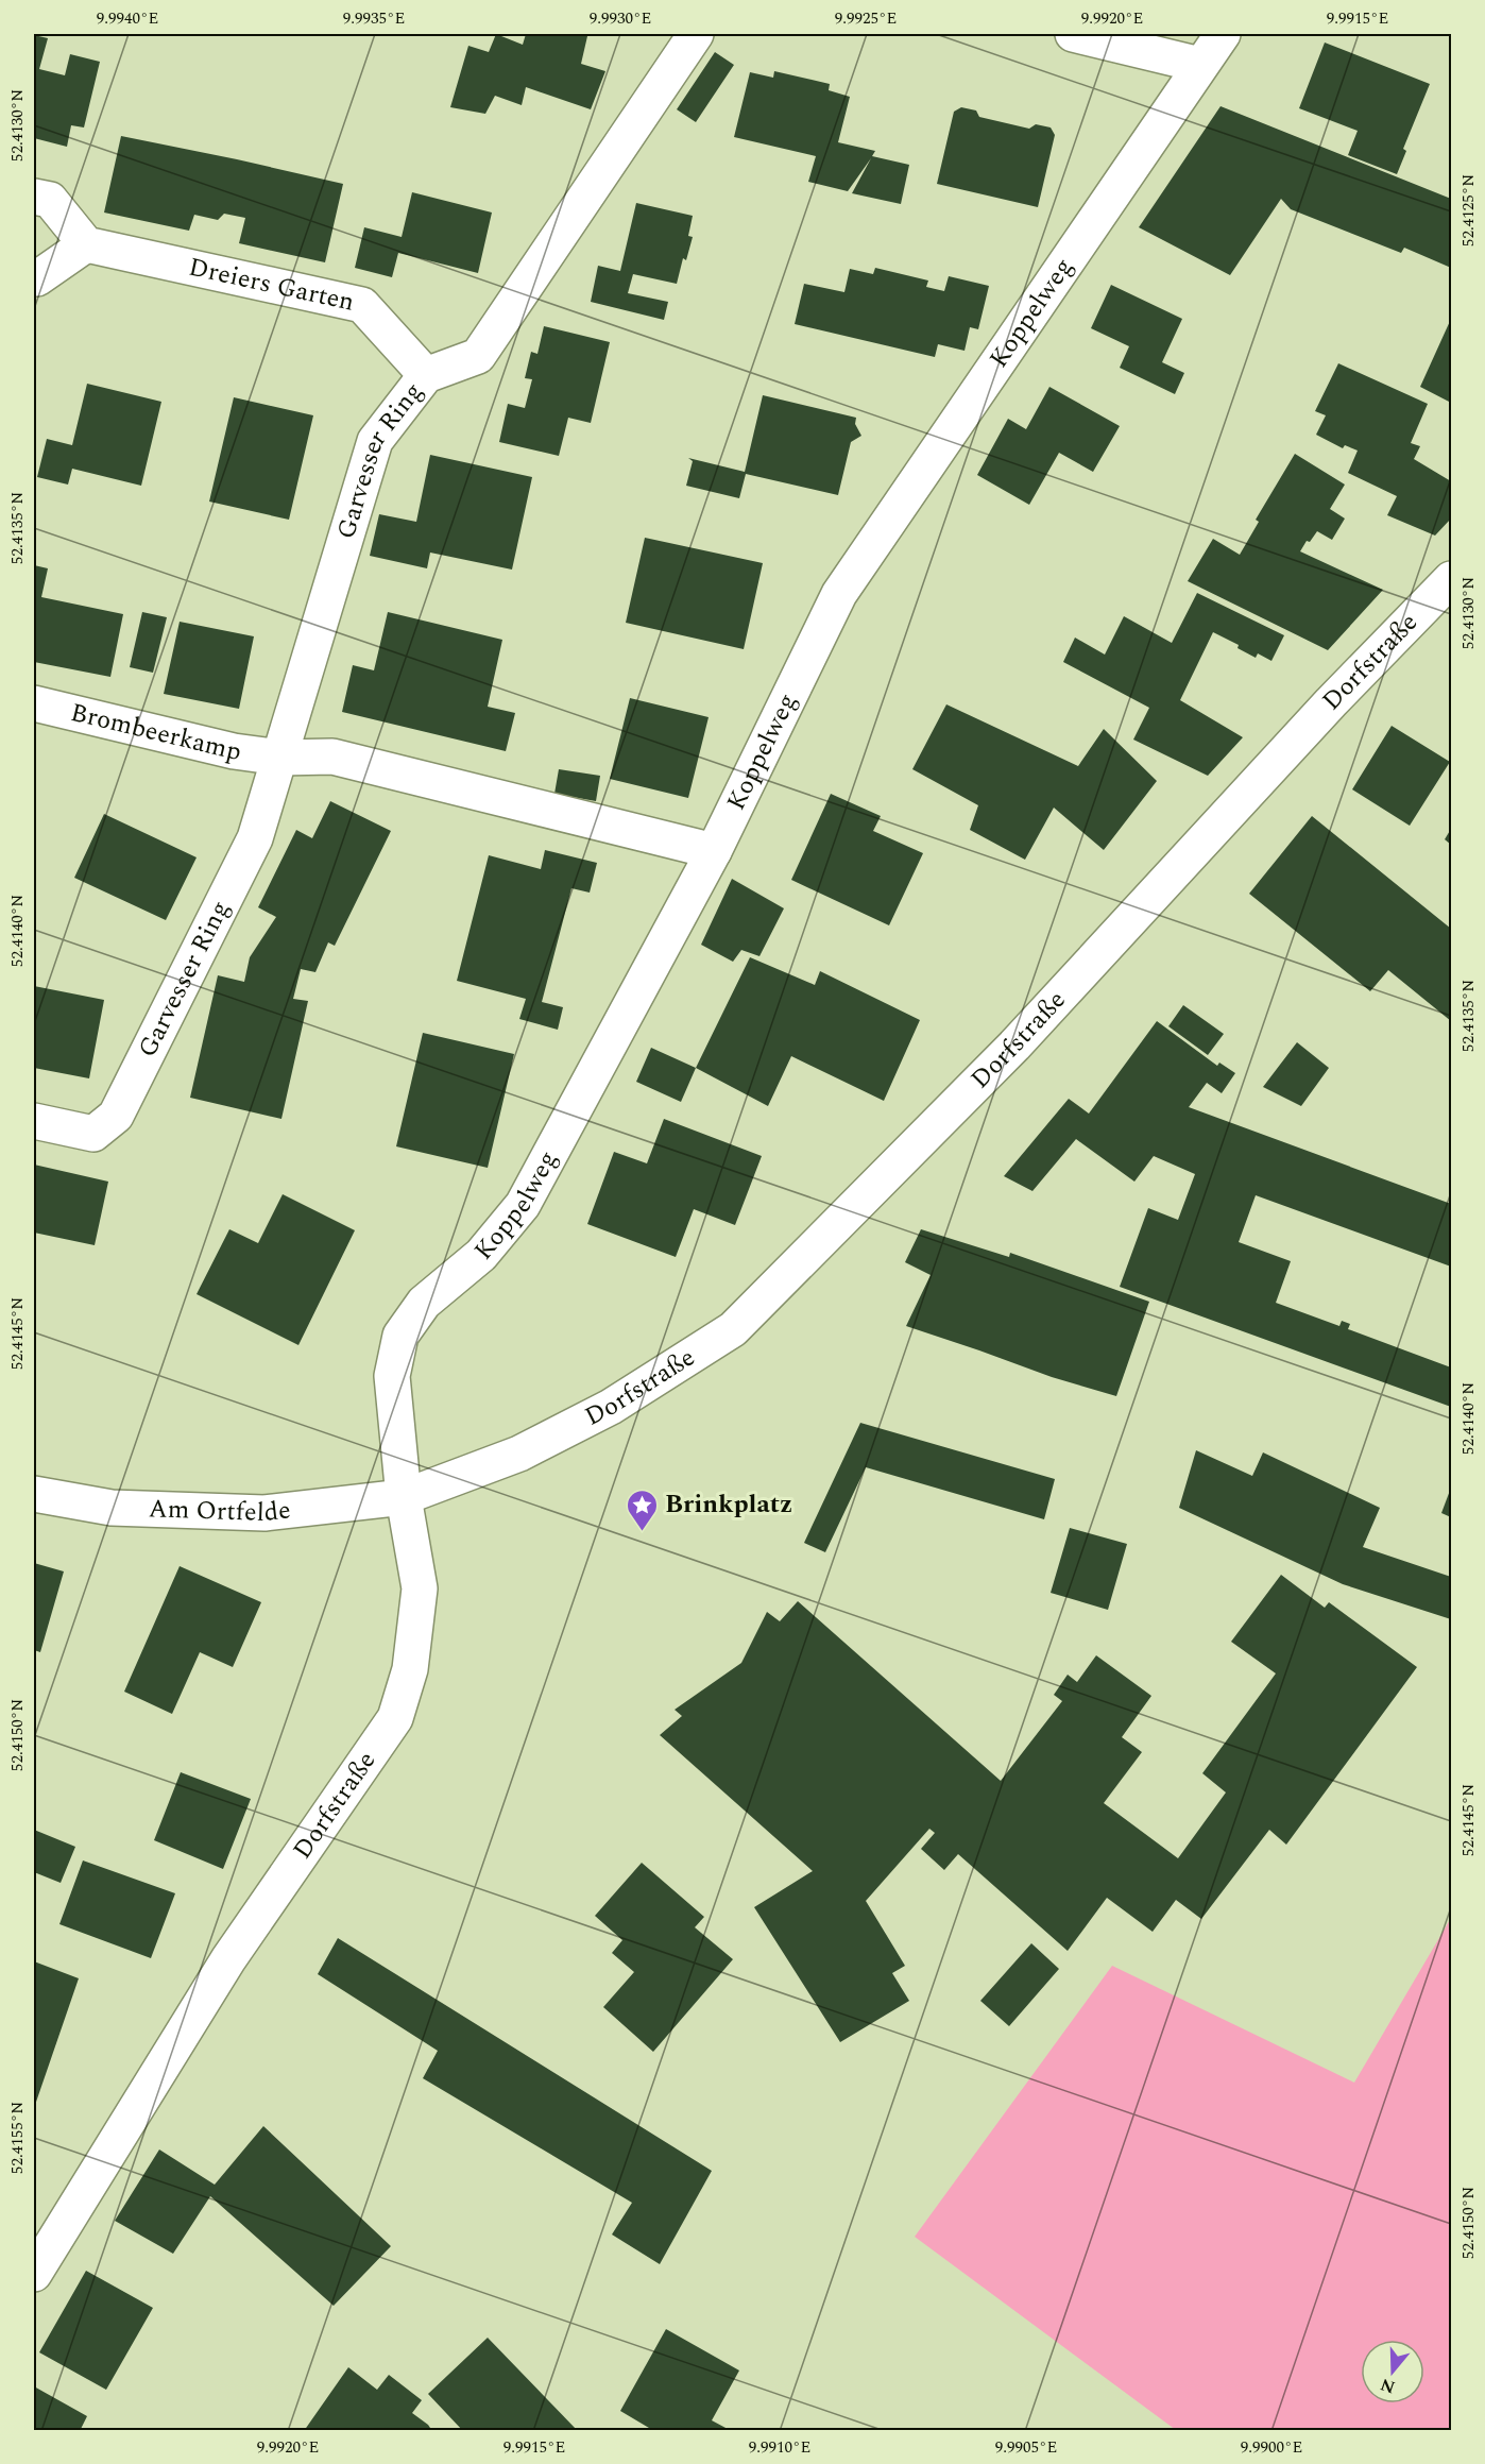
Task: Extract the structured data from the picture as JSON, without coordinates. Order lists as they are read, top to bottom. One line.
{"streets":{"street":["Dreiers Garten","Koppelweg","Garvesser Ring","Dorfstraße","Brombeerkamp","Am Ortfelde"]},"crossings":[["Dreiers Garten","Garvesser Ring"],["Koppelweg","Dorfstraße"],["Koppelweg","Am Ortfelde"],["Garvesser Ring","Brombeerkamp"],["Dorfstraße","Am Ortfelde"]],"places":{"place":["Brinkplatz"]},"north":"bottom","coordinates":["9.9940°E","9.9935°E","9.9930°E","9.9925°E","9.9920°E","9.9915°E","52.4130°N","52.4125°N","52.4135°N","52.4140°N","52.4145°N","52.4150°N","52.4155°N","9.9910°E","9.9905°E","9.9900°E"]}
